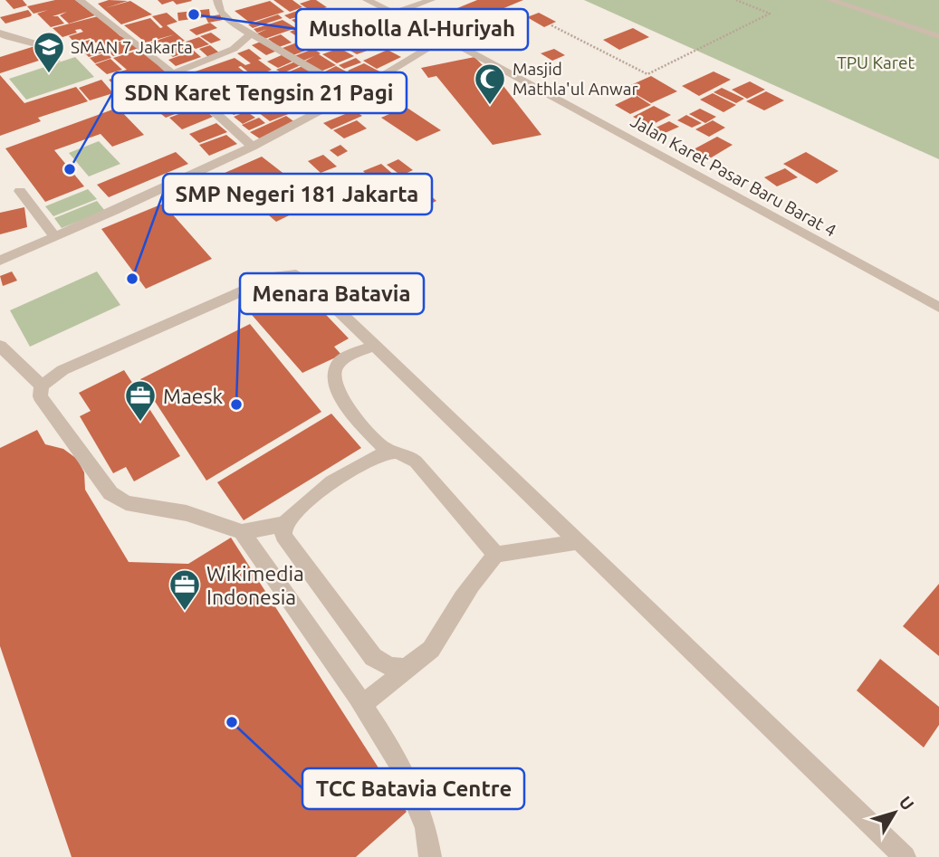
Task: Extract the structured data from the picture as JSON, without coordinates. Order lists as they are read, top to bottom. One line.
{"streets":{"street":["Jalan Karet Pasar Baru Barat 4"]},"parks":["TPU Karet"],"places":{"other":["Musholla Al-Huriyah","SDN Karet Tengsin 21 Pagi","SMP Negeri 181 Jakarta","Menara Batavia","TCC Batavia Centre"],"school or university":["SMAN 7 Jakarta"],"mosque":["Masjid Mathla'ul Anwar"],"office":["Maesk","Wikimedia Indonesia"]},"north":"top right"}
